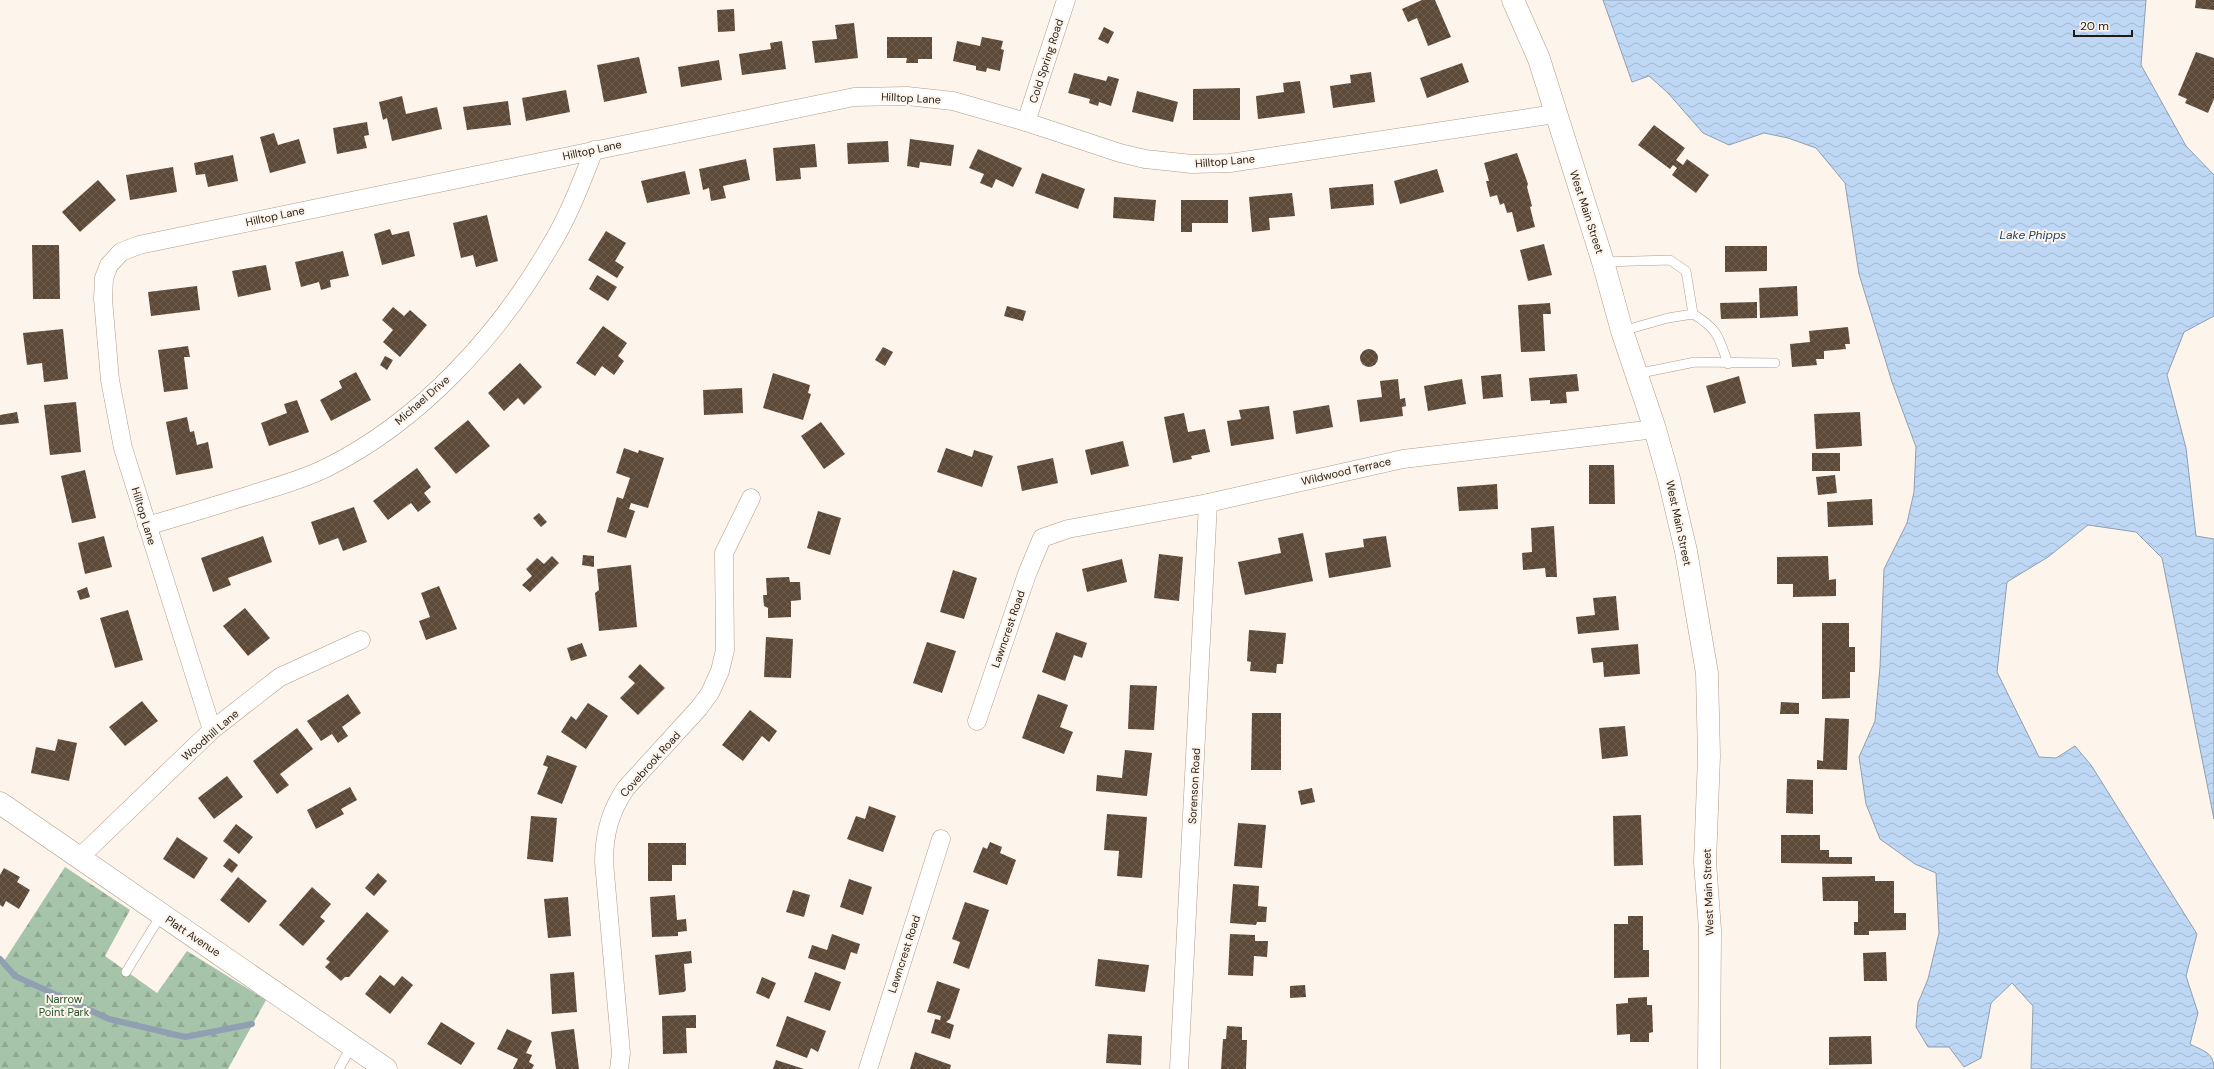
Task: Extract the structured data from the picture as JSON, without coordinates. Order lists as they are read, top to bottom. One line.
{"streets":{"street":["Cold Spring Road","Hilltop Lane","West Main Street","Michael Drive","Wildwood Terrace","Lawncrest Road","Woodhill Lane","Covebrook Road","Sorenson Road","Platt Avenue"]},"crossings":[["Cold Spring Road","Hilltop Lane"],["Hilltop Lane","West Main Street"],["Hilltop Lane","Michael Drive"],["Hilltop Lane","Woodhill Lane"],["West Main Street","Wildwood Terrace"],["Wildwood Terrace","Lawncrest Road"],["Wildwood Terrace","Sorenson Road"],["Woodhill Lane","Platt Avenue"]],"water":["Lake Phipps"],"parks":["Narrow Point Park"],"scale_bar":"20 m"}
